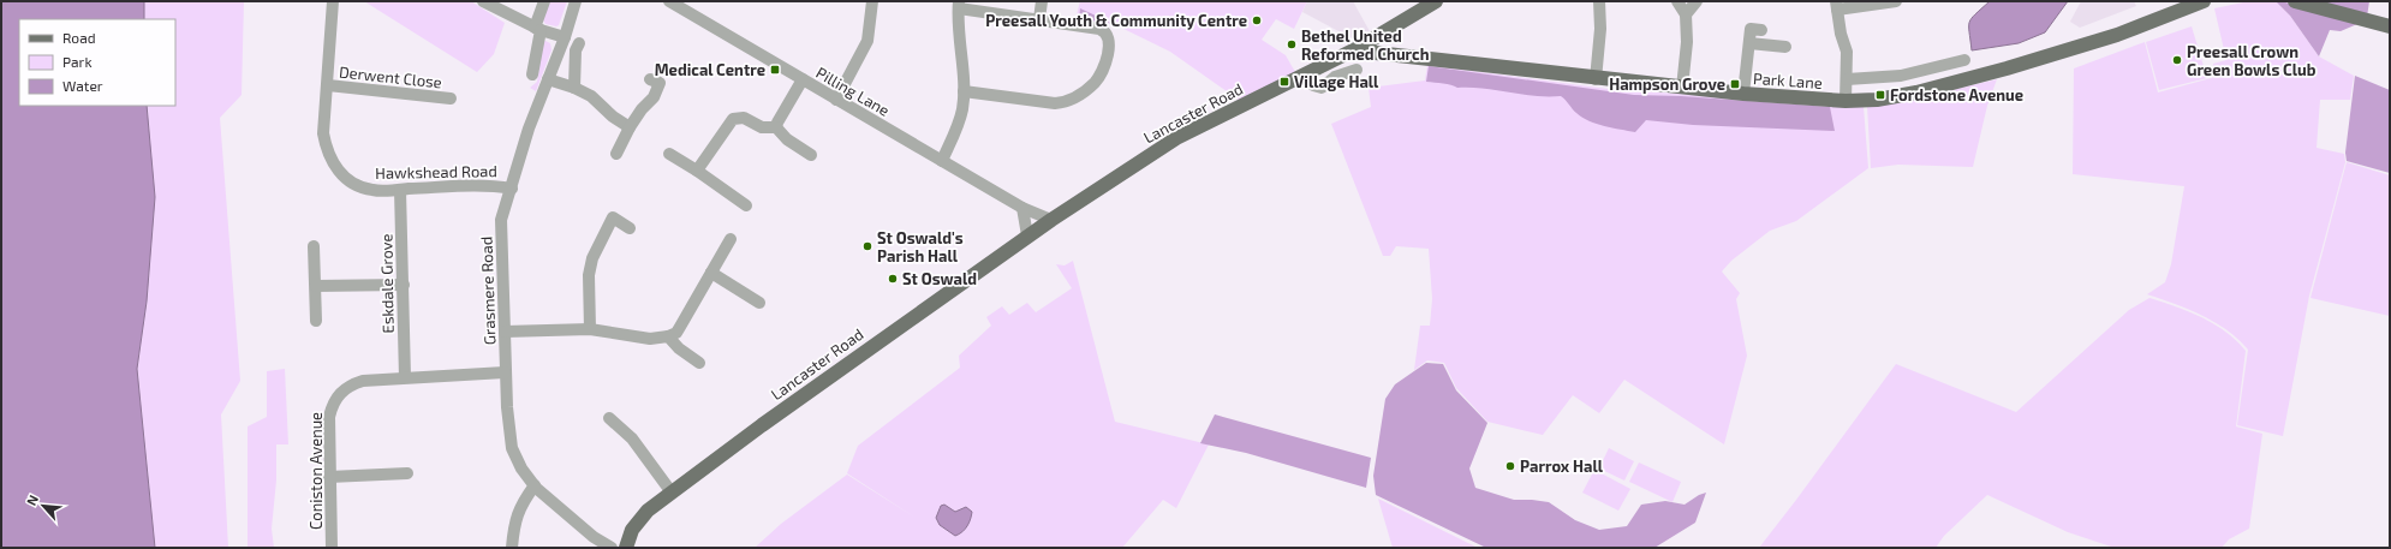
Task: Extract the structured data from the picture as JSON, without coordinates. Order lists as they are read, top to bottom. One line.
{"streets":{"main road":["Park Lane","Lancaster Road"],"street":["Derwent Close","Pilling Lane","Hawkshead Road","Eskdale Grove","Grasmere Road","Coniston Avenue"]},"crossings":[["Derwent Close","Hawkshead Road"],["Park Lane","Lancaster Road"],["Pilling Lane","Lancaster Road"],["Hawkshead Road","Eskdale Grove"],["Hawkshead Road","Grasmere Road"],["Eskdale Grove","Coniston Avenue"],["Grasmere Road","Coniston Avenue"]],"places":{"other":["Preesall Youth & Community Centre","Bethel United Reformed Church","Preesall Crown Green Bowls Club","St Oswald's Parish Hall","St Oswald","Parrox Hall"],"transit":["Medical Centre","Village Hall","Hampson Grove","Fordstone Avenue"]},"legend":["Road","Park","Water"],"north":"top left"}
